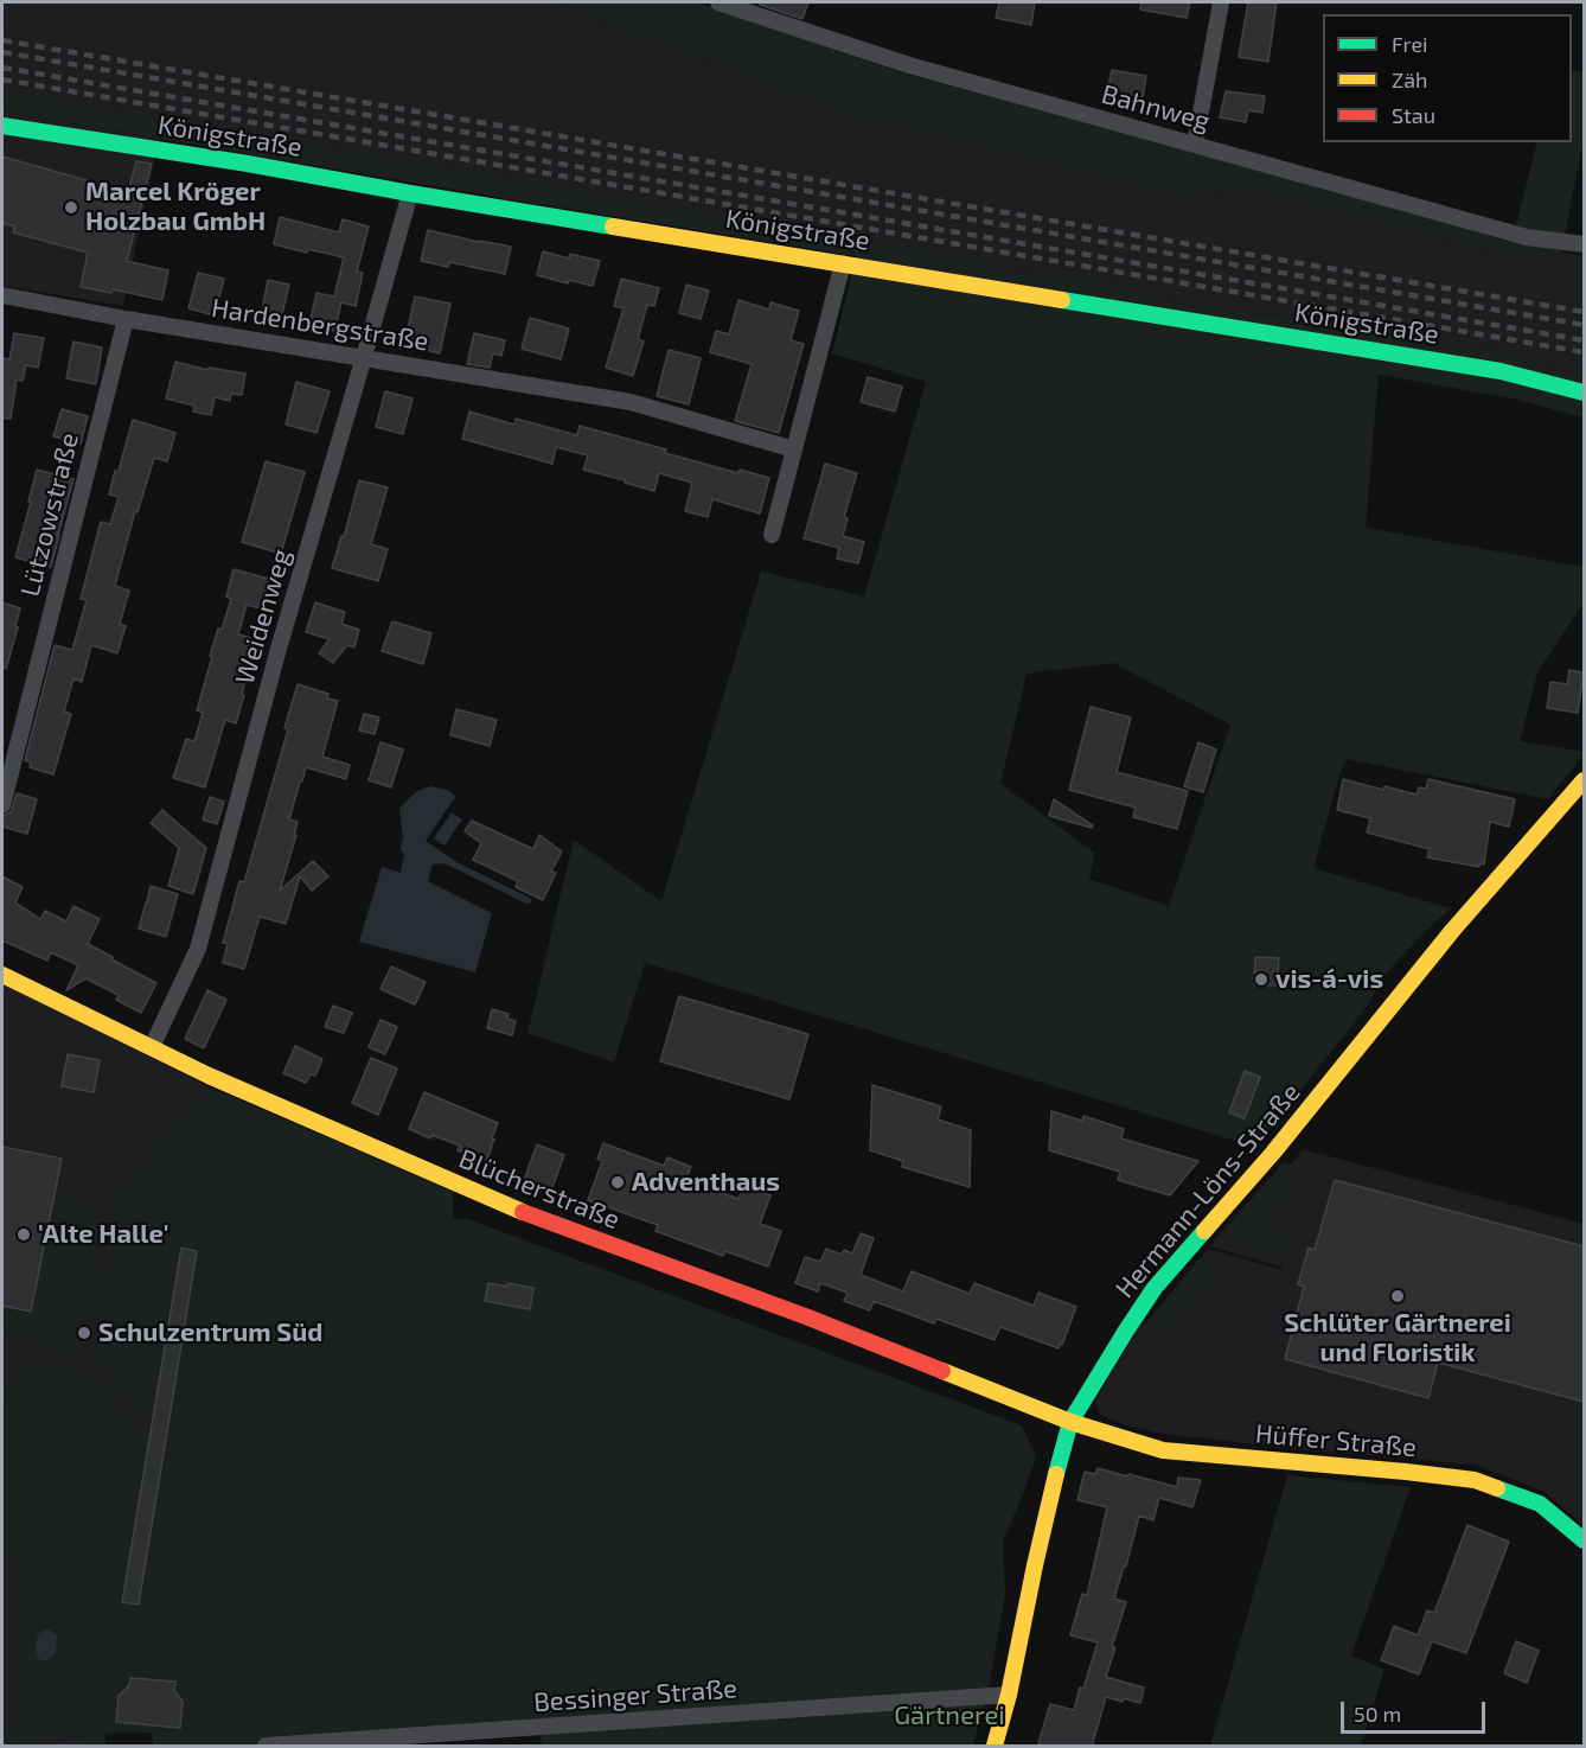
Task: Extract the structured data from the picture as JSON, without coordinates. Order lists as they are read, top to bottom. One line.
{"streets":{"street":["Bahnweg","Königstraße","Hardenbergstraße","Lützowstraße","Weidenweg","Blücherstraße","Hermann-Löns-Straße","Hüffer Straße","Bessinger Straße"]},"crossings":[["Königstraße","Weidenweg"],["Hardenbergstraße","Lützowstraße"],["Hardenbergstraße","Weidenweg"],["Weidenweg","Blücherstraße"],["Blücherstraße","Hermann-Löns-Straße"],["Blücherstraße","Hüffer Straße"],["Hermann-Löns-Straße","Hüffer Straße"],["Hermann-Löns-Straße","Bessinger Straße"]],"parks":["Gärtnerei"],"places":["Marcel Kröger Holzbau GmbH","vis-á-vis","Adventhaus","'Alte Halle'","Schlüter Gärtnerei und Floristik","Schulzentrum Süd"],"legend":["Frei","Zäh","Stau"],"scale_bar":"50 m"}
